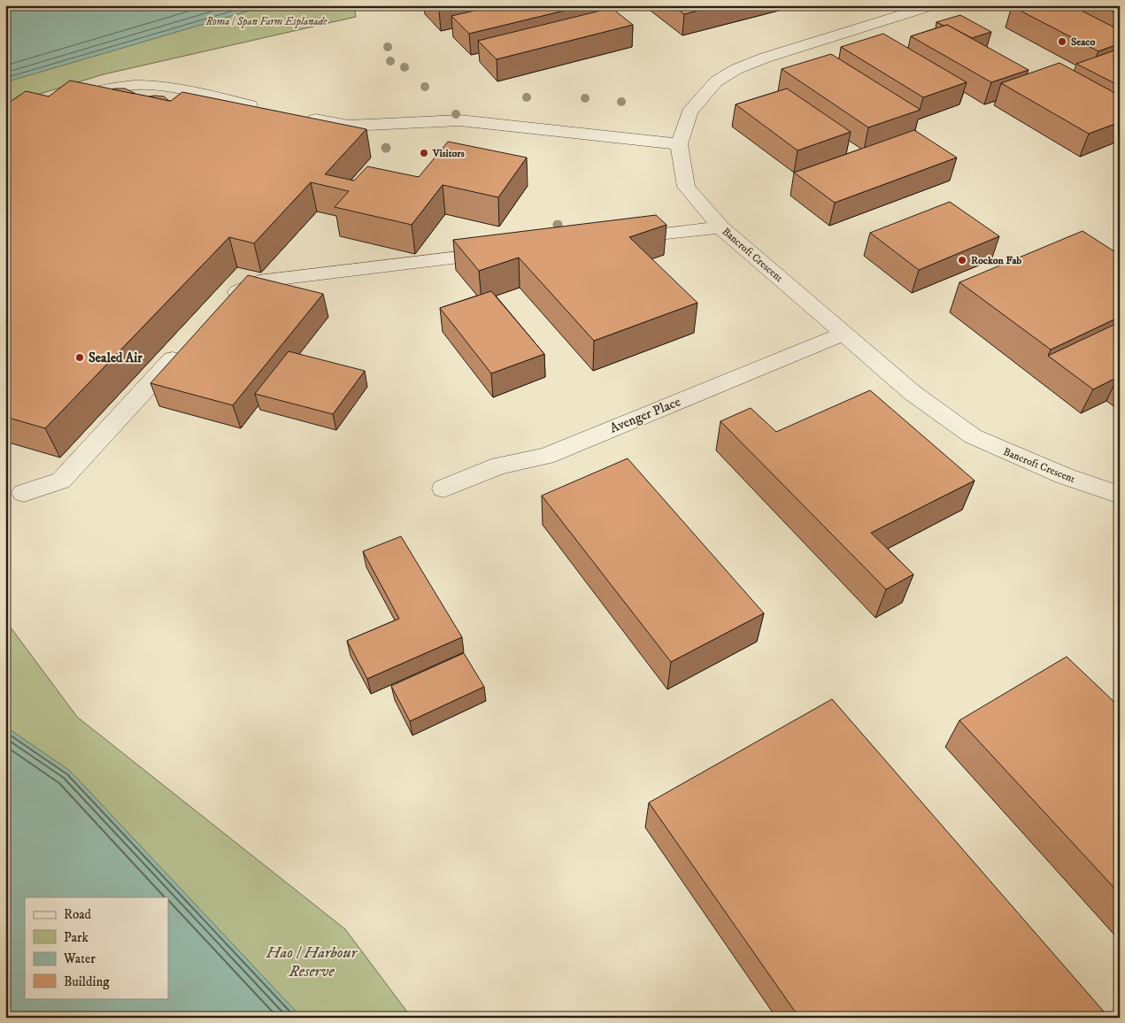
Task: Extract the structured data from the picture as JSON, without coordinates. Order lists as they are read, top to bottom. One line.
{"streets":{"street":["Bancroft Crescent","Avenger Place"]},"crossings":[["Bancroft Crescent","Avenger Place"]],"parks":["Roma / Span Farm Esplanade","Hao / Harbour Reserve"],"places":["Seaco","Visitors","Rockon Fab","Sealed Air"],"legend":["Road","Park","Water","Building"]}
